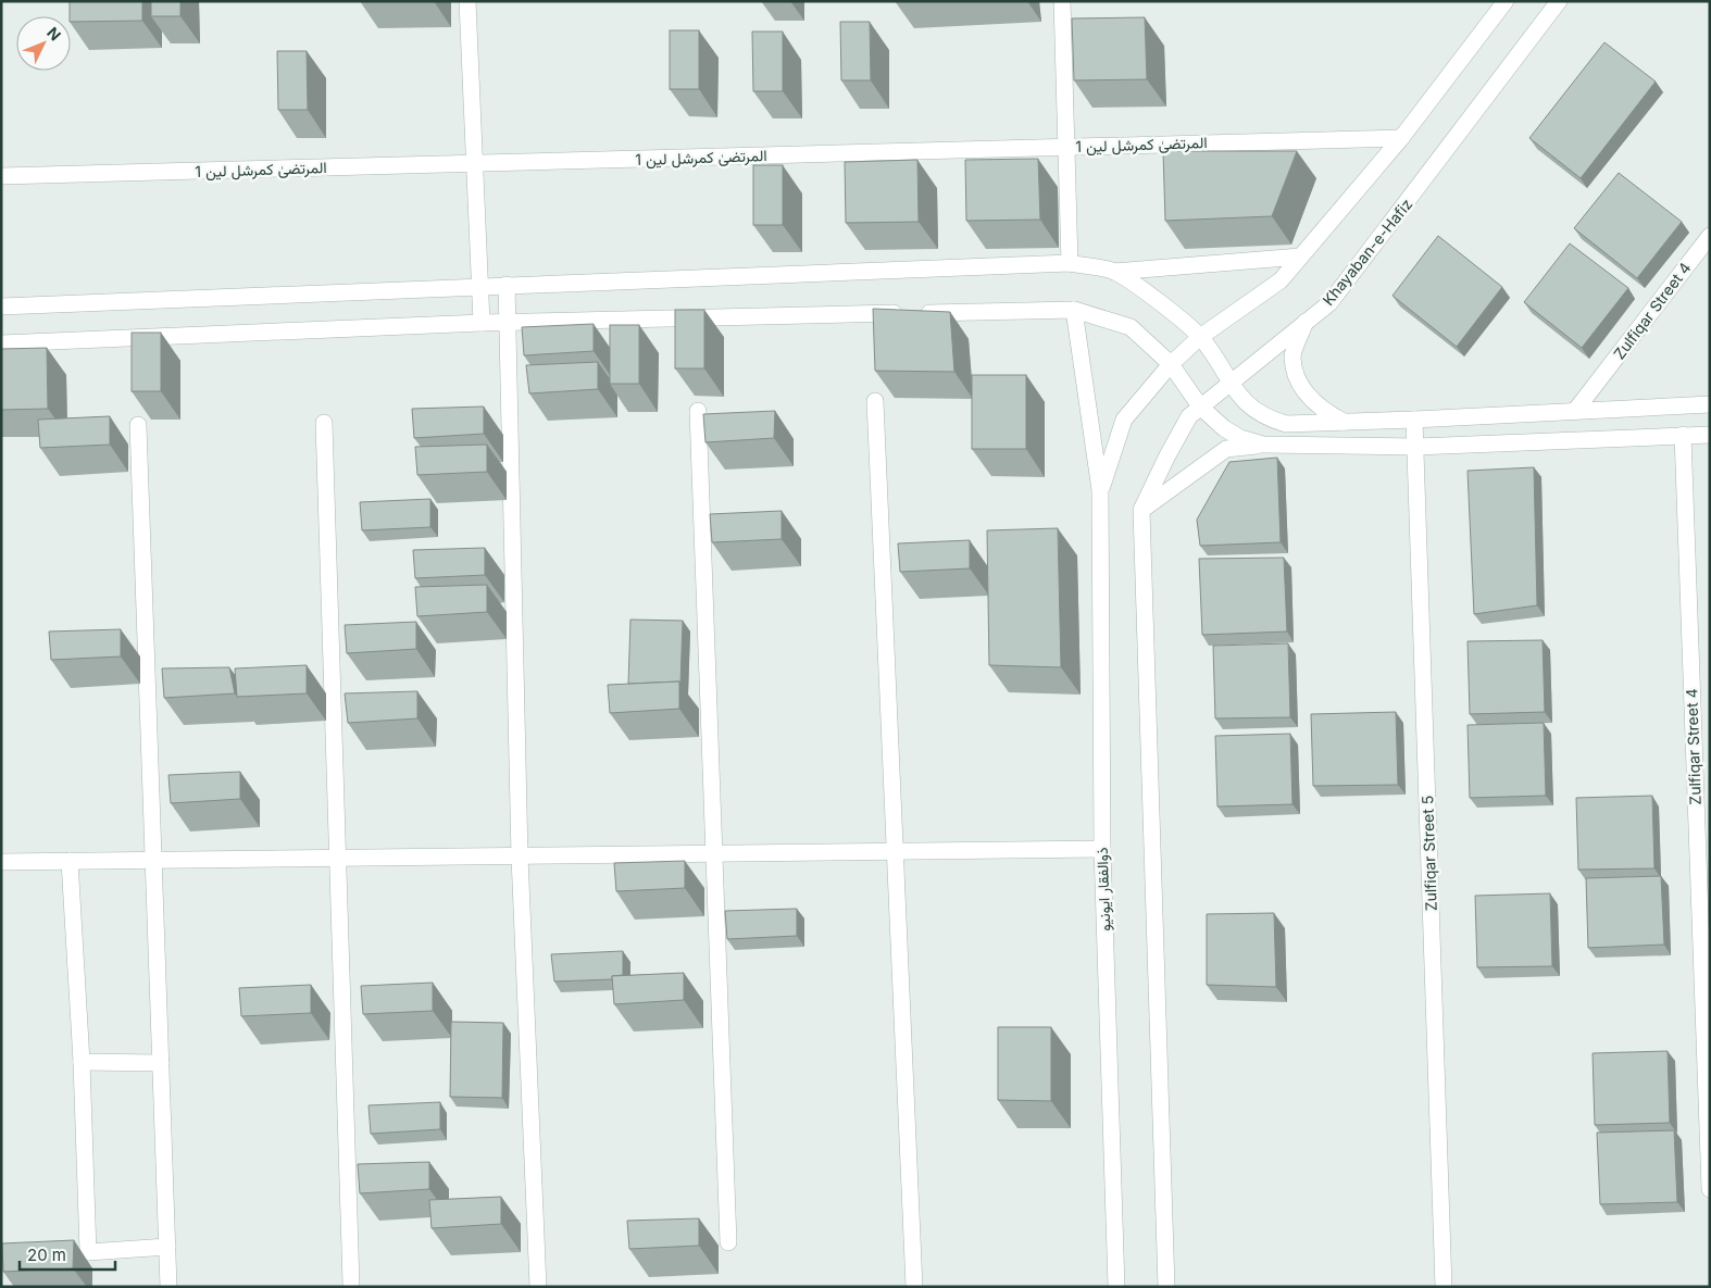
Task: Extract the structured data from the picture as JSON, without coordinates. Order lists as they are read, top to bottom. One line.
{"streets":{"street":["المرتضیٰ کمرشل لین 1","Khayaban-e-Hafiz","Zulfiqar Street 4","Zulfiqar Street 5","ذوالفقار ایونیو"]},"scale_bar":"20 m","north":"top right"}
